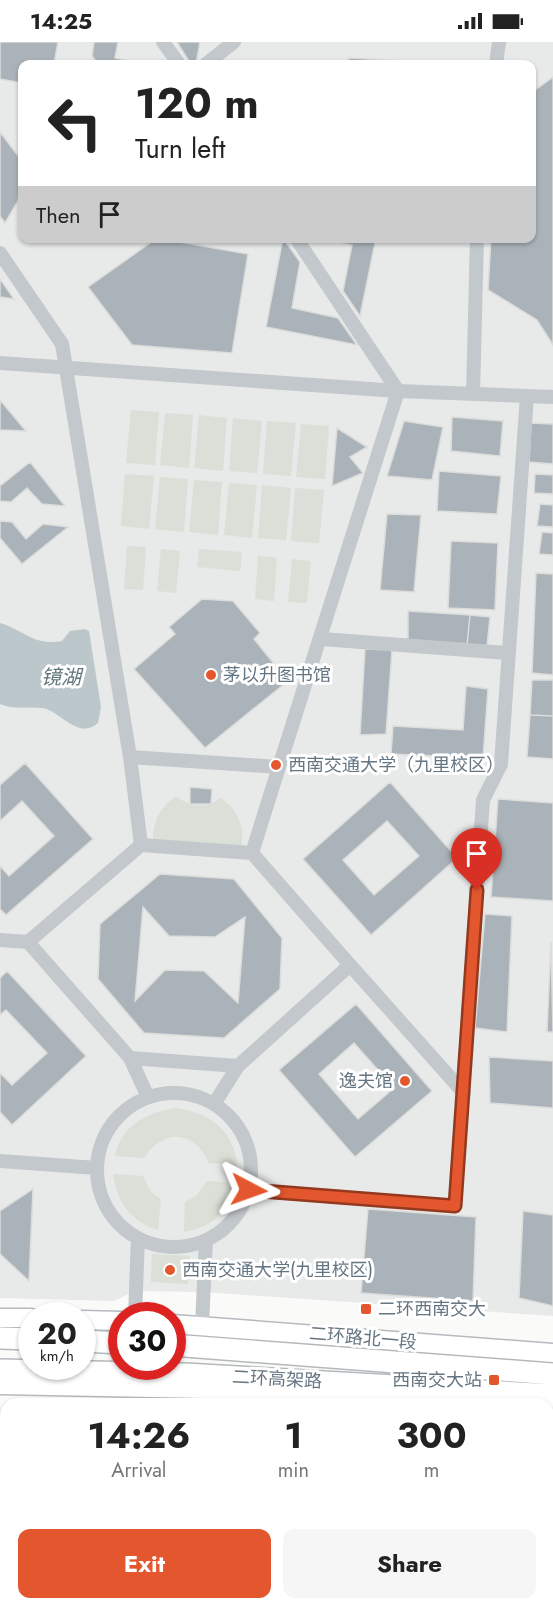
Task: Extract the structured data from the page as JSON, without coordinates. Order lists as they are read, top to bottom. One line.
{"streets":{"highway":["二环高架路"],"main road":["二环路北一段"]},"water":["镜湖"],"places":{"other":["茅以升图书馆","西南交通大学（九里校区）","逸夫馆","西南交通大学(九里校区)"],"transit":["二环西南交大","西南交大站"]},"page":{"status":"14:25","turn":["120 m","Turn left"],"then":"Then","speed":"20 km/h","limit":"30","eta":["14:26","Arrival","1","min","300","m"],"buttons":["Exit","Share"]}}
